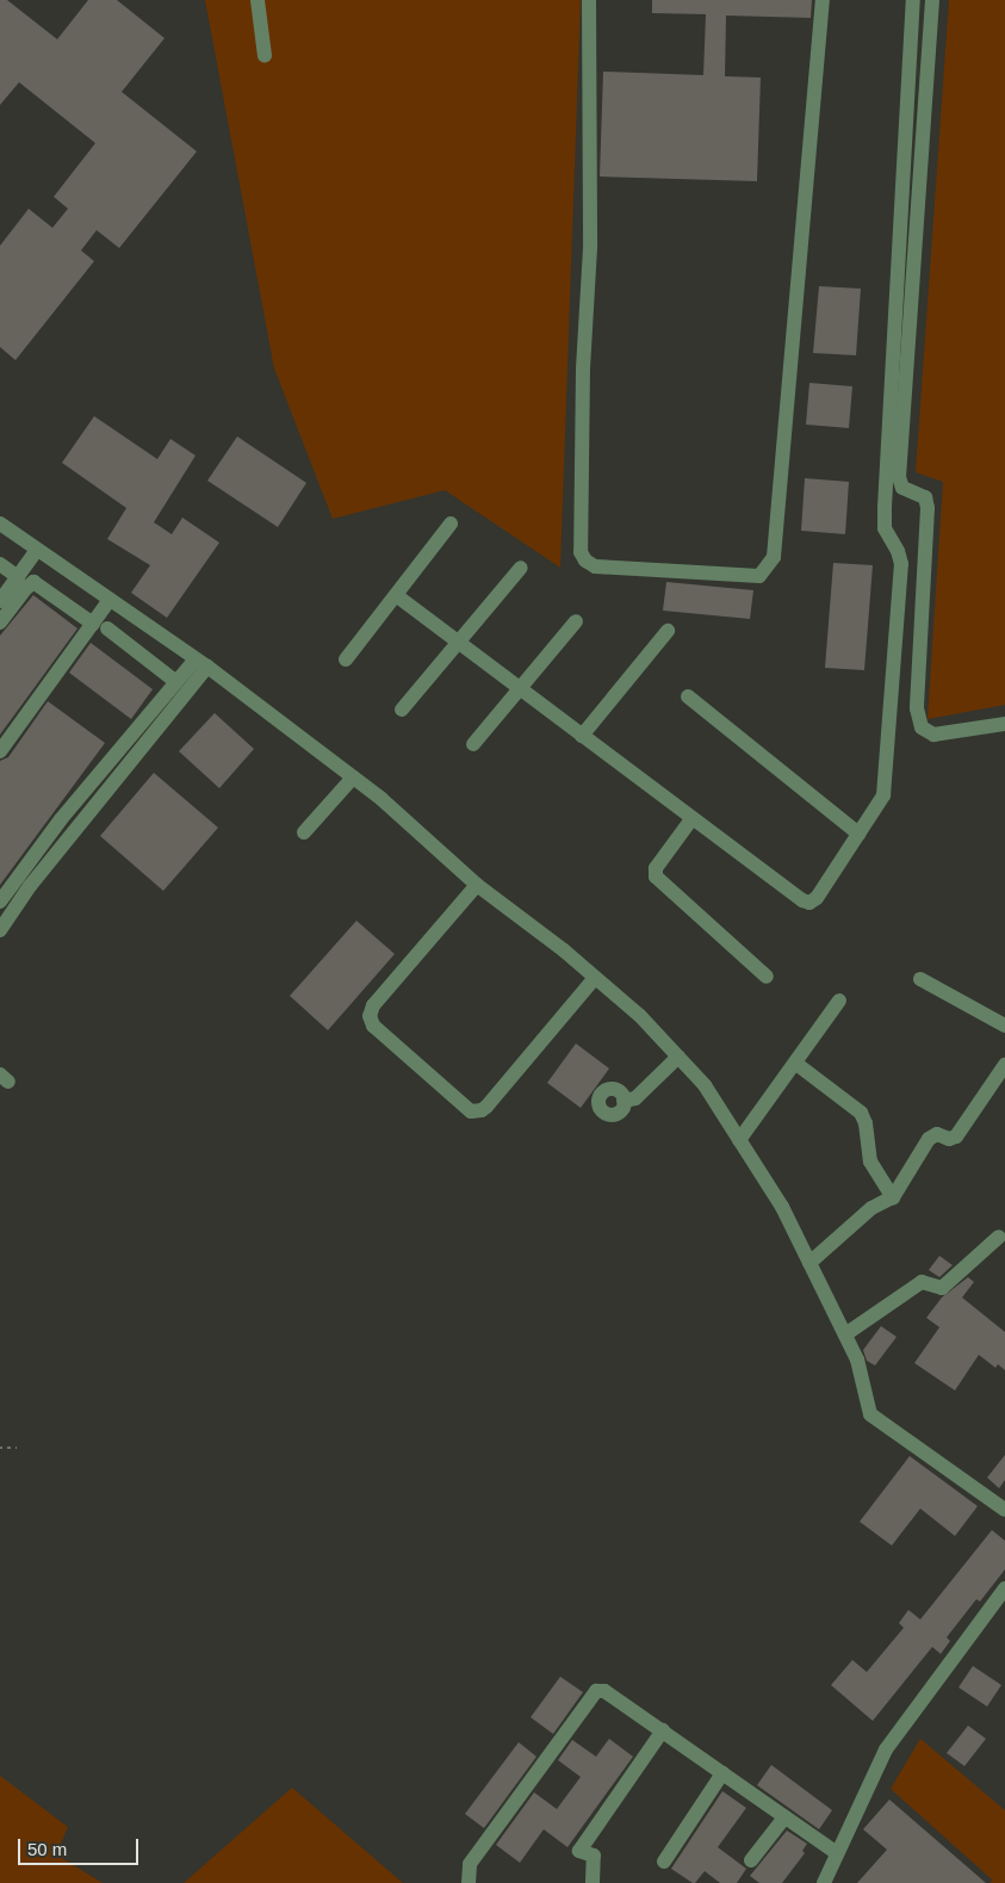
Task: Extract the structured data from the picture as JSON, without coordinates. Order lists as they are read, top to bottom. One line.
{"scale_bar":"50 m"}
